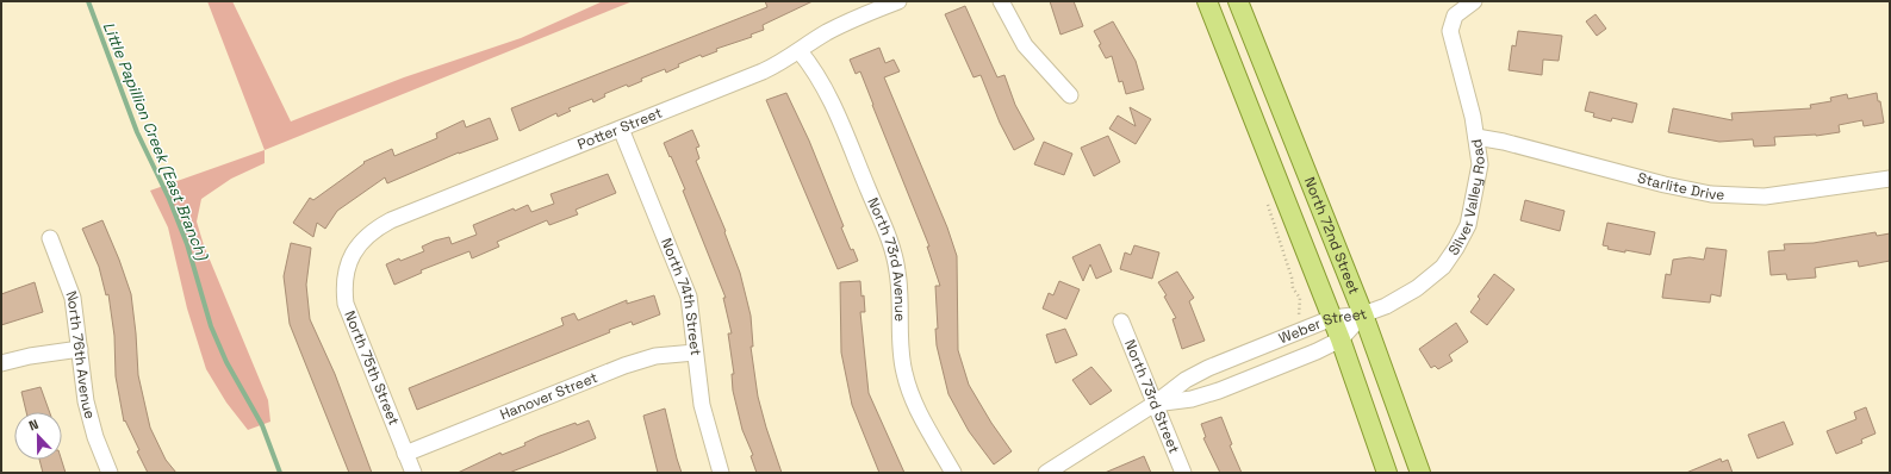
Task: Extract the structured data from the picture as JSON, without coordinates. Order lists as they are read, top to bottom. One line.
{"streets":{"main road":["North 72nd Street"],"street":["Potter Street","Starlite Drive","Silver Valley Road","North 73rd Avenue","North 74th Street","Weber Street","North 76th Avenue","North 75th Street","Hanover Street","North 73rd Street"]},"crossings":[["Potter Street","North 73rd Avenue"],["Potter Street","North 74th Street"],["Potter Street","North 75th Street"],["Starlite Drive","Silver Valley Road"],["Silver Valley Road","North 72nd Street"],["Silver Valley Road","Weber Street"],["North 72nd Street","Weber Street"],["North 74th Street","Hanover Street"],["Weber Street","North 73rd Street"],["North 75th Street","Hanover Street"]],"water":["Little Papillion Creek (East Branch)"],"north":"top"}
